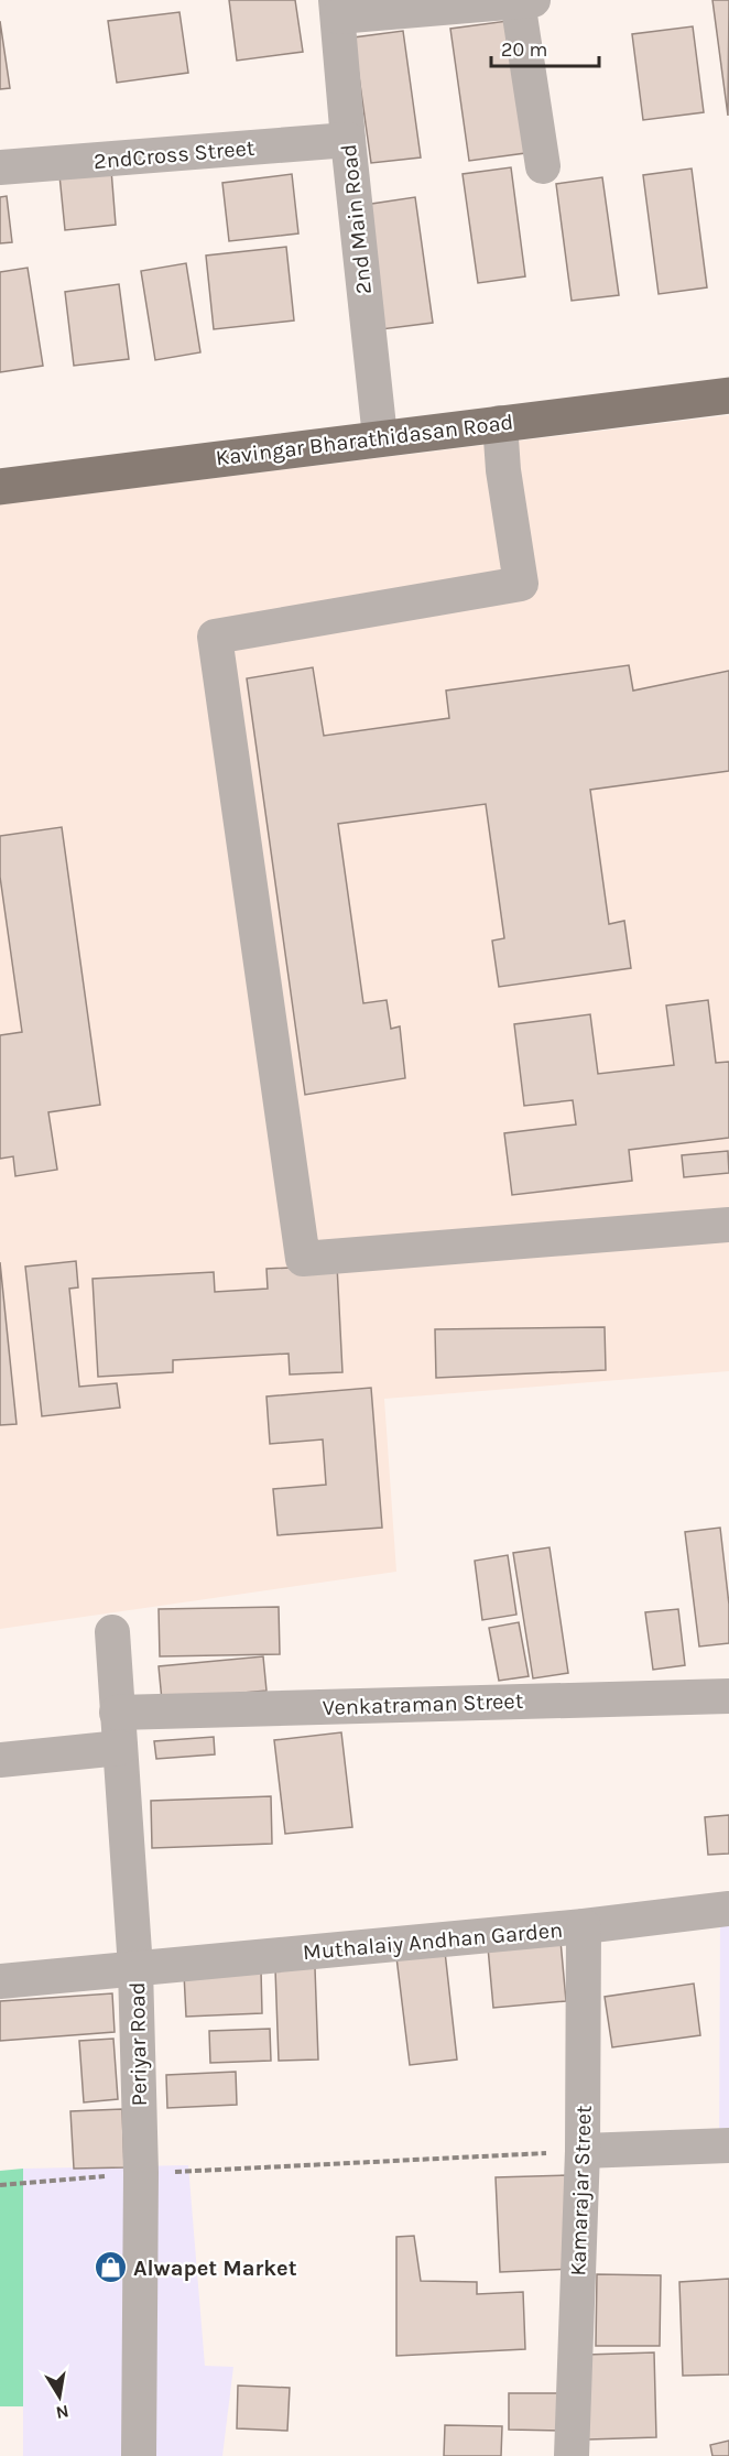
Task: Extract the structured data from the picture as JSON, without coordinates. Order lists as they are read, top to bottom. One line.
{"streets":{"main road":["Kavingar Bharathidasan Road"],"street":["2ndCross Street","2nd Main Road","Venkatraman Street","Muthalaiy Andhan Garden","Periyar Road","Kamarajar Street"]},"crossings":[["2ndCross Street","2nd Main Road"],["2nd Main Road","Kavingar Bharathidasan Road"],["Venkatraman Street","Periyar Road"],["Muthalaiy Andhan Garden","Periyar Road"],["Muthalaiy Andhan Garden","Kamarajar Street"]],"places":{"shop":["Alwapet Market"]},"scale_bar":"20 m","north":"bottom"}
